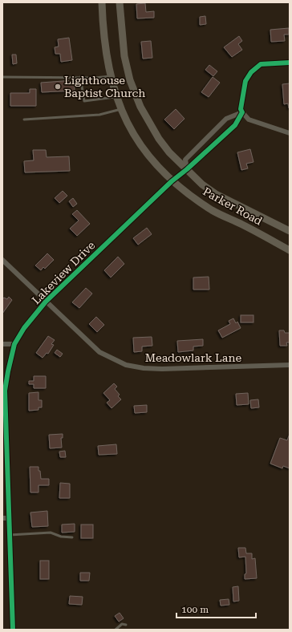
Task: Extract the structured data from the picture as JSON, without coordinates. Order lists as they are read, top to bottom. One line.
{"streets":{"main road":["Parker Road"],"street":["Lakeview Drive","Meadowlark Lane"]},"crossings":[["Parker Road","Lakeview Drive"],["Lakeview Drive","Meadowlark Lane"]],"places":["Lighthouse Baptist Church"],"scale_bar":"100 m"}
